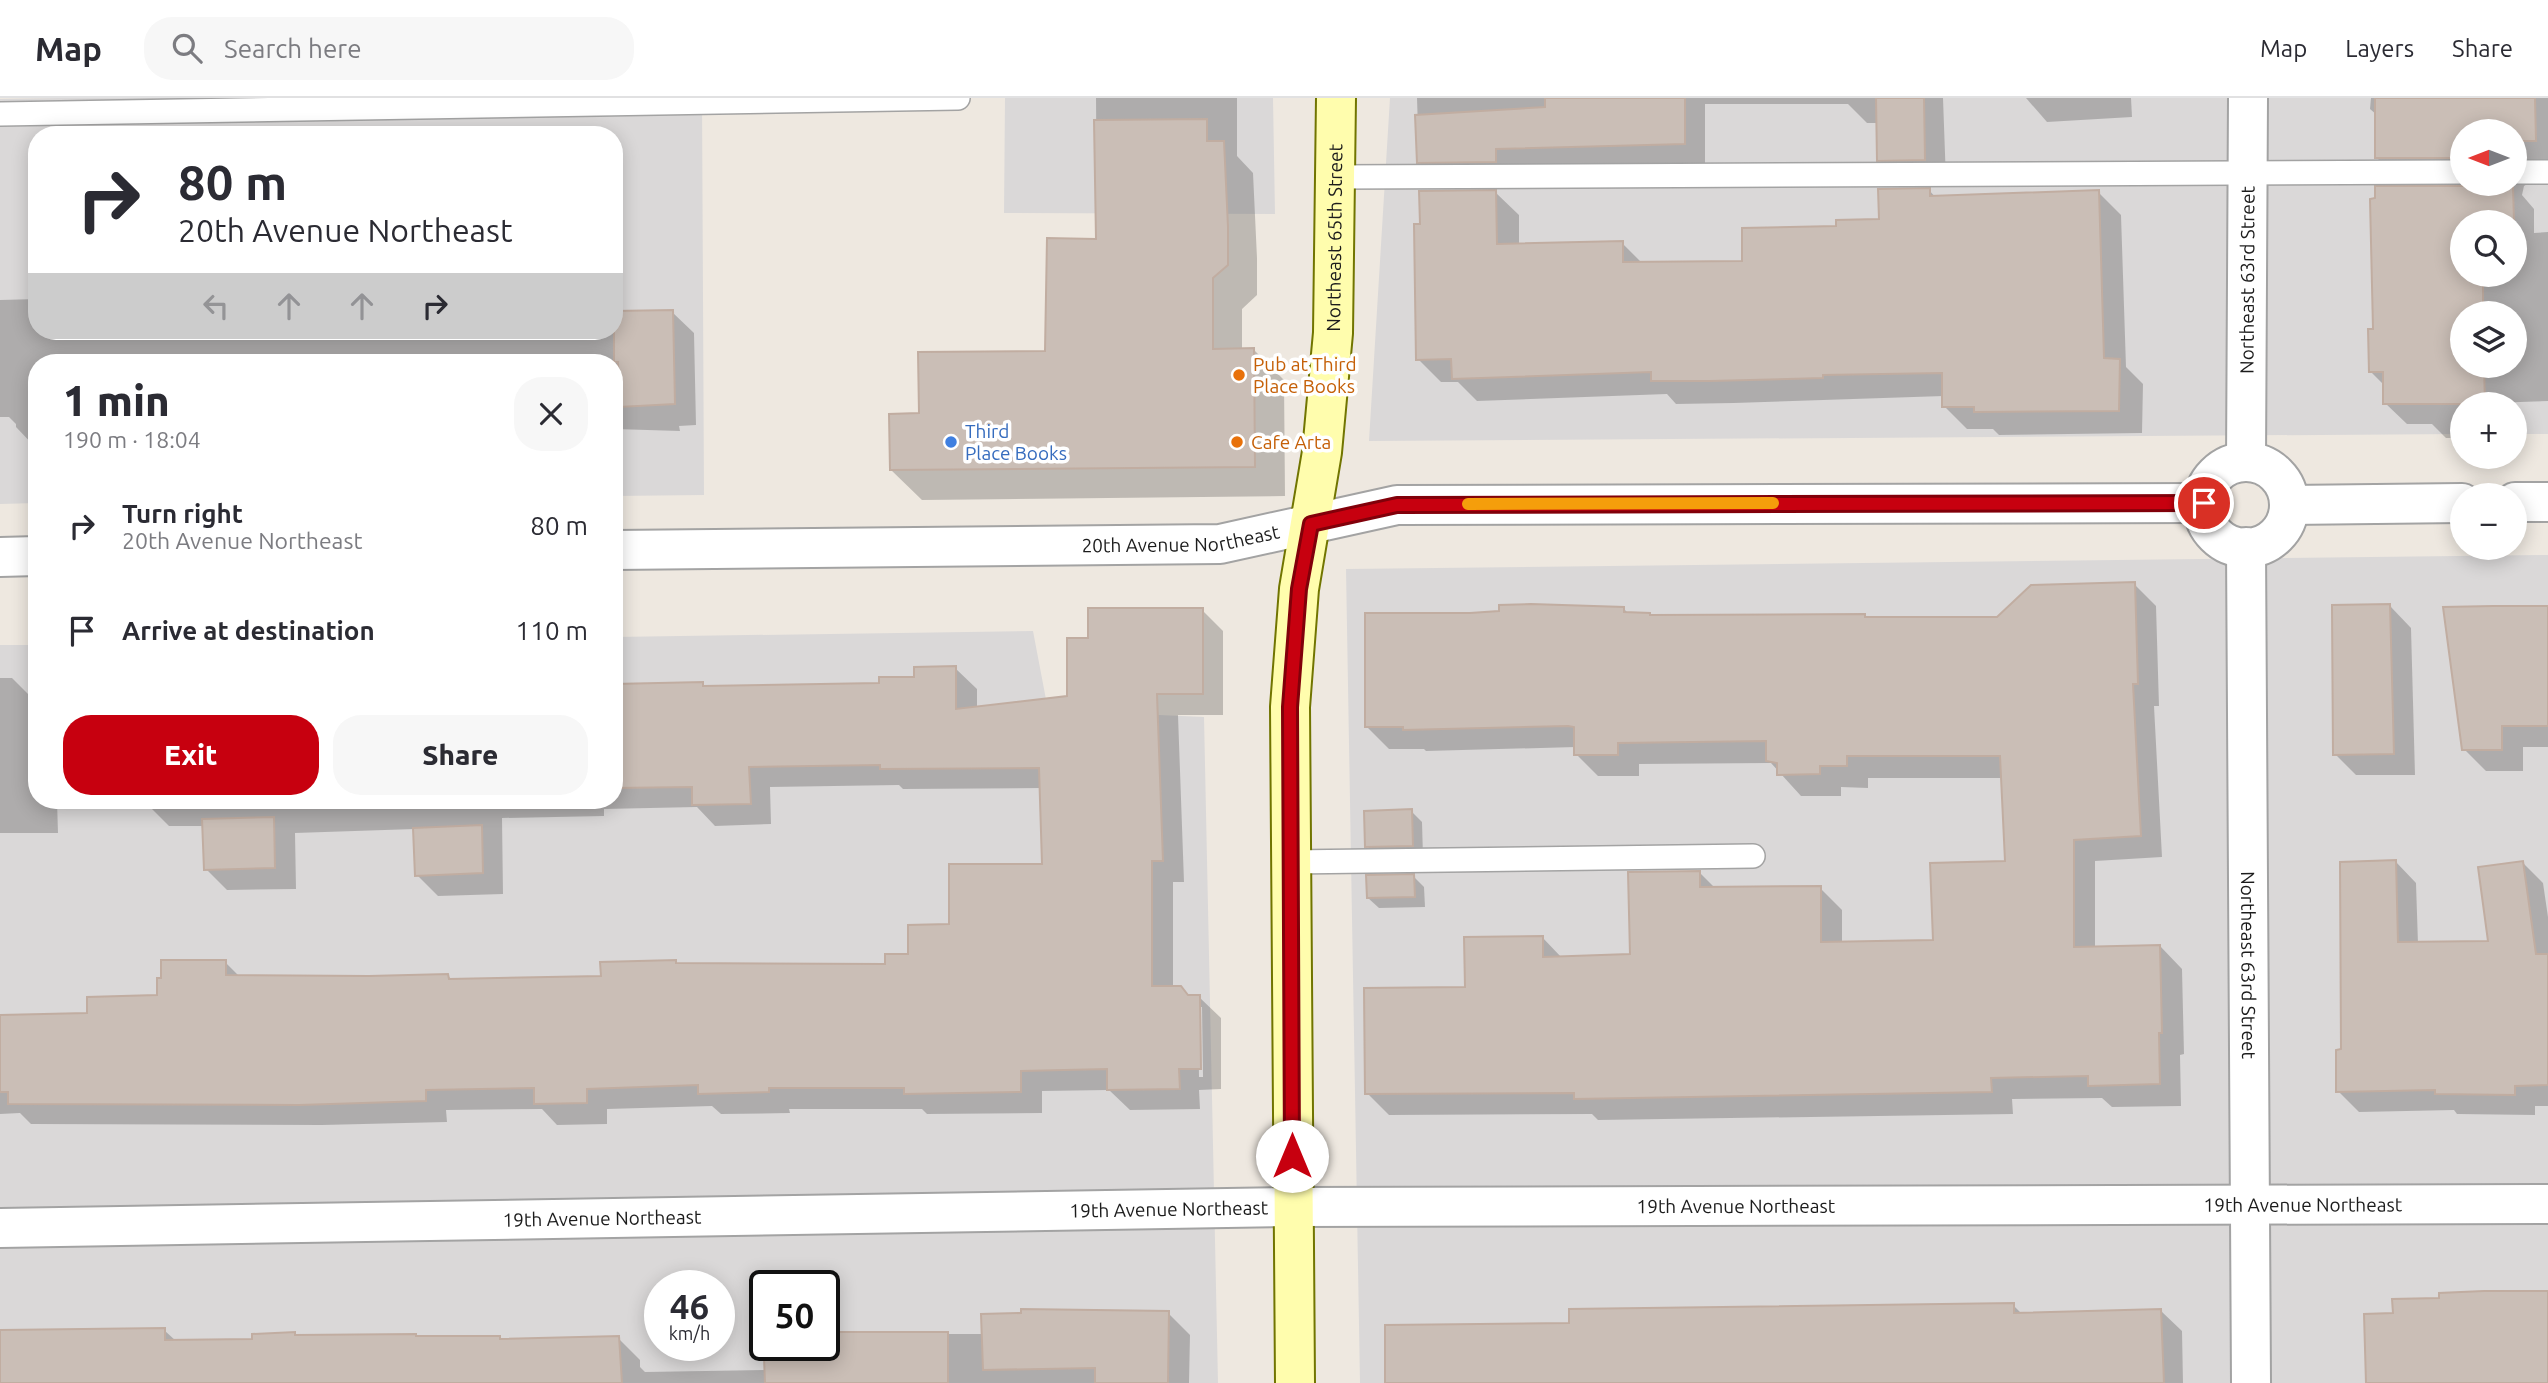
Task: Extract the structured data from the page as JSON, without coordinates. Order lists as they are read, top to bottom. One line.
{"streets":{"main road":["Northeast 65th Street"],"street":["Northeast 63rd Street","20th Avenue Northeast","19th Avenue Northeast"]},"crossings":[["Northeast 65th Street","20th Avenue Northeast"],["Northeast 65th Street","19th Avenue Northeast"],["Northeast 63rd Street","20th Avenue Northeast"],["Northeast 63rd Street","19th Avenue Northeast"]],"places":["Pub at Third Place Books","Third Place Books","Cafe Arta"],"north":"left","page":{"header":"Map","search":"Search here","nav":["Map","Layers","Share"],"map_buttons":["+","−"],"turn":["80 m","20th Avenue Northeast"],"heading":["1 min","190 m · 18:04"],"list":[{"name":"Turn right","note":"20th Avenue Northeast","value":"80 m"},{"name":"Arrive at destination","value":"110 m"}],"buttons":["Exit","Share"],"speed":"46 km/h","limit":"50"}}
